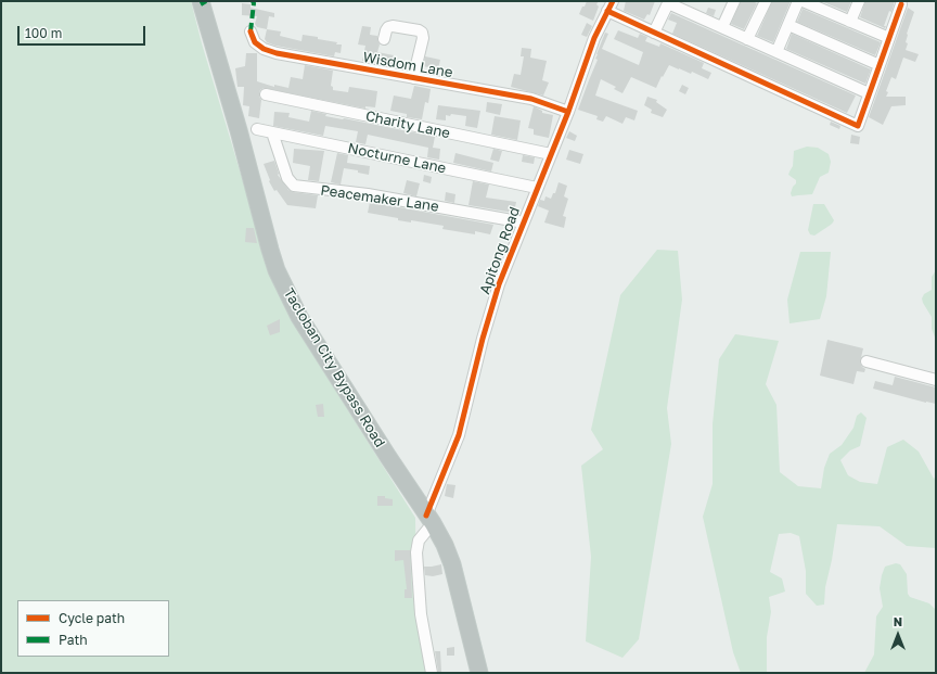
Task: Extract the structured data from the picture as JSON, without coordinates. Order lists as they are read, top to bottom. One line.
{"streets":{"highway":["Tacloban City Bypass Road"],"street":["Wisdom Lane","Charity Lane","Nocturne Lane","Peacemaker Lane","Apitong Road"]},"crossings":[["Wisdom Lane","Apitong Road"],["Charity Lane","Apitong Road"],["Nocturne Lane","Peacemaker Lane"],["Nocturne Lane","Apitong Road"],["Peacemaker Lane","Apitong Road"],["Apitong Road","Tacloban City Bypass Road"]],"legend":["Cycle path","Path"],"scale_bar":"100 m","north":"top"}
